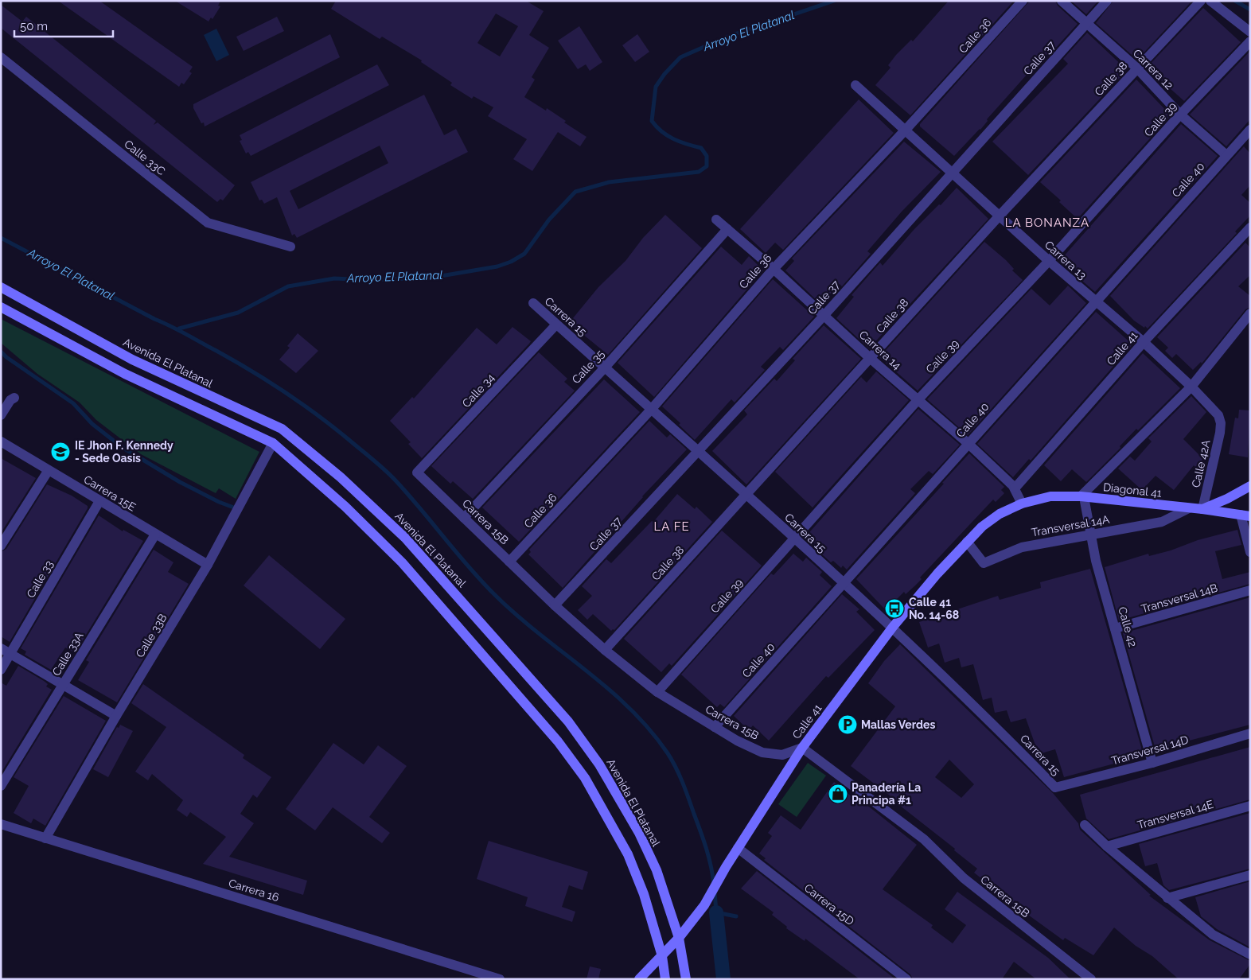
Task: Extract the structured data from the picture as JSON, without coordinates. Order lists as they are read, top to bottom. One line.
{"streets":{"main road":["Calle 41","Avenida El Platanal","Diagonal 41"],"street":["Calle 36","Calle 37","Carrera 12","Calle 38","Calle 39","Calle 33C","Calle 40","Carrera 13","Carrera 15","Carrera 14","Calle 35","Calle 34","Calle 42A","Carrera 15E","Carrera 15B","Transversal 14A","Calle 33","Transversal 14B","Calle 42","Calle 33B","Calle 33A","Transversal 14D","Transversal 14E","Carrera 16","Carrera 15D"]},"crossings":[["Calle 36","Carrera 13"],["Calle 36","Carrera 15"],["Calle 36","Carrera 14"],["Calle 36","Carrera 15B"],["Calle 37","Carrera 12"],["Calle 37","Carrera 13"],["Calle 37","Carrera 15"],["Calle 37","Carrera 14"],["Calle 37","Carrera 15B"],["Carrera 12","Calle 38"],["Carrera 12","Calle 39"],["Carrera 12","Calle 40"],["Calle 38","Carrera 13"],["Calle 38","Carrera 15"],["Calle 38","Carrera 14"],["Calle 38","Carrera 15B"],["Calle 39","Carrera 13"],["Calle 39","Carrera 15"],["Calle 39","Carrera 14"],["Calle 39","Carrera 15B"],["Calle 40","Carrera 13"],["Calle 40","Carrera 15"],["Calle 40","Carrera 14"],["Calle 40","Carrera 15B"],["Carrera 13","Calle 41"],["Carrera 13","Calle 42A"],["Carrera 15","Calle 41"],["Carrera 15","Calle 35"],["Carrera 15","Calle 34"],["Carrera 15","Transversal 14D"],["Calle 41","Carrera 14"],["Calle 41","Avenida El Platanal"],["Calle 41","Diagonal 41"],["Calle 41","Carrera 15B"],["Calle 41","Transversal 14A"],["Calle 41","Carrera 15D"],["Carrera 14","Calle 35"],["Carrera 14","Diagonal 41"],["Calle 35","Carrera 15B"],["Calle 34","Carrera 15B"],["Calle 42A","Diagonal 41"],["Diagonal 41","Transversal 14A"],["Diagonal 41","Calle 42"],["Carrera 15E","Calle 33"],["Carrera 15E","Calle 33B"],["Carrera 15E","Calle 33A"],["Transversal 14A","Calle 42"],["Transversal 14B","Calle 42"],["Calle 42","Transversal 14D"],["Calle 33B","Carrera 16"]],"districts":["LA BONANZA","LA FE"],"water":["Arroyo El Platanal"],"places":{"school or university":["IE Jhon F. Kennedy - Sede Oasis"],"bus stop":["Calle 41 No. 14-68"],"parking":["Mallas Verdes"],"shop":["Panadería La Principa #1"]},"scale_bar":"50 m"}
